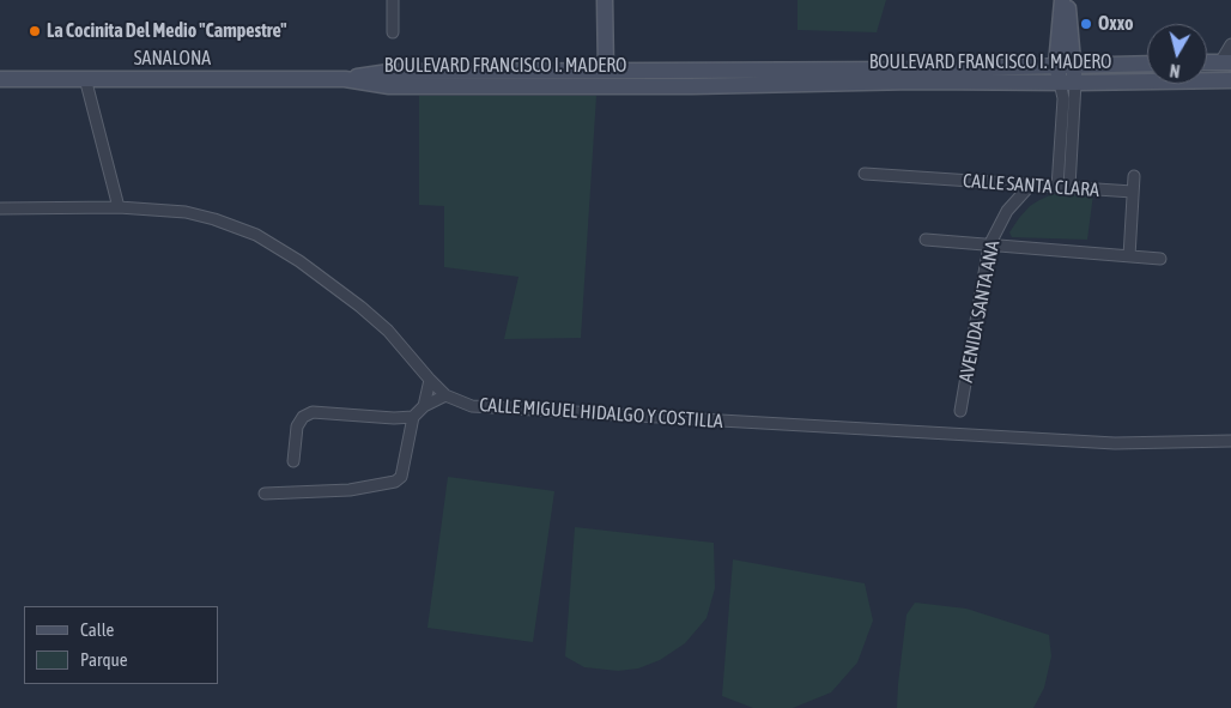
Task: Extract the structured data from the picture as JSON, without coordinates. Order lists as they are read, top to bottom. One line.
{"streets":{"main road":["SANALONA","BOULEVARD FRANCISCO I. MADERO"],"street":["CALLE SANTA CLARA","AVENIDA SANTA ANA","CALLE MIGUEL HIDALGO Y COSTILLA"]},"crossings":[["SANALONA","BOULEVARD FRANCISCO I. MADERO"],["CALLE SANTA CLARA","AVENIDA SANTA ANA"]],"places":["Oxxo","La Cocinita Del Medio \"Campestre\""],"legend":["Calle","Parque"],"north":"bottom"}
